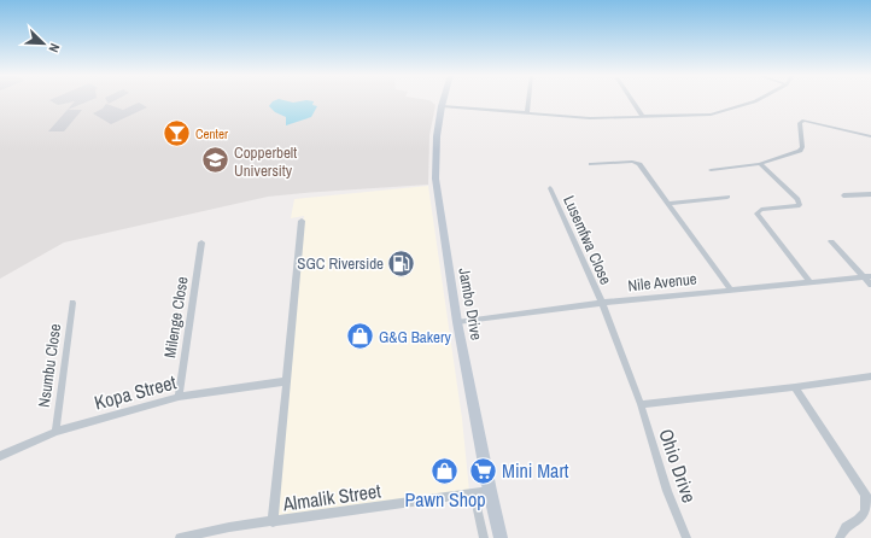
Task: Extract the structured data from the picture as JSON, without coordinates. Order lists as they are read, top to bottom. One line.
{"streets":{"main road":["Jambo Drive"],"street":["Lusemfwa Close","Nile Avenue","Milenge Close","Nsumbu Close","Kopa Street","Ohio Drive","Almalik Street"]},"crossings":[["Lusemfwa Close","Nile Avenue"],["Lusemfwa Close","Ohio Drive"],["Nile Avenue","Jambo Drive"],["Jambo Drive","Almalik Street"],["Milenge Close","Kopa Street"],["Nsumbu Close","Kopa Street"]],"places":{"bar":["Center"],"school or university":["Copperbelt University"],"fuel station":["SGC Riverside"],"shop":["G&G Bakery","Pawn Shop"],"supermarket":["Mini Mart"]},"north":"bottom right"}
